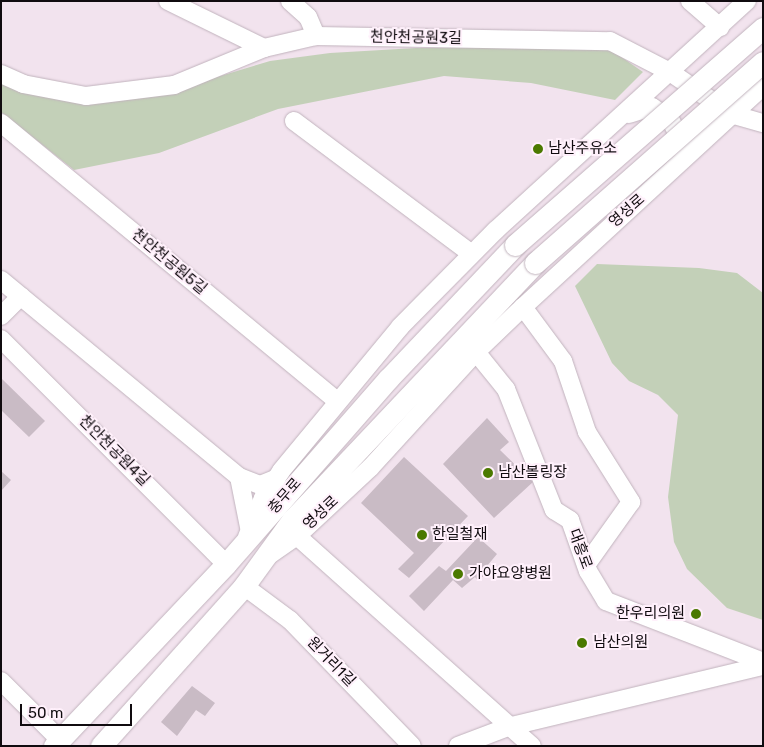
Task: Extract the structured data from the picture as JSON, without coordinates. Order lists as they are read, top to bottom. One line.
{"streets":{"main road":["충무로"],"street":["천안천공원3길","영성로","천안천공원5길","천안천공원4길","대흥로","원거리1길"]},"crossings":[["천안천공원3길","영성로"],["영성로","대흥로"],["천안천공원4길","충무로"],["충무로","원거리1길"]],"places":["남산주유소","남산볼링장","한일철재","가야요양병원","한우리의원","남산의원"],"scale_bar":"50 m"}
